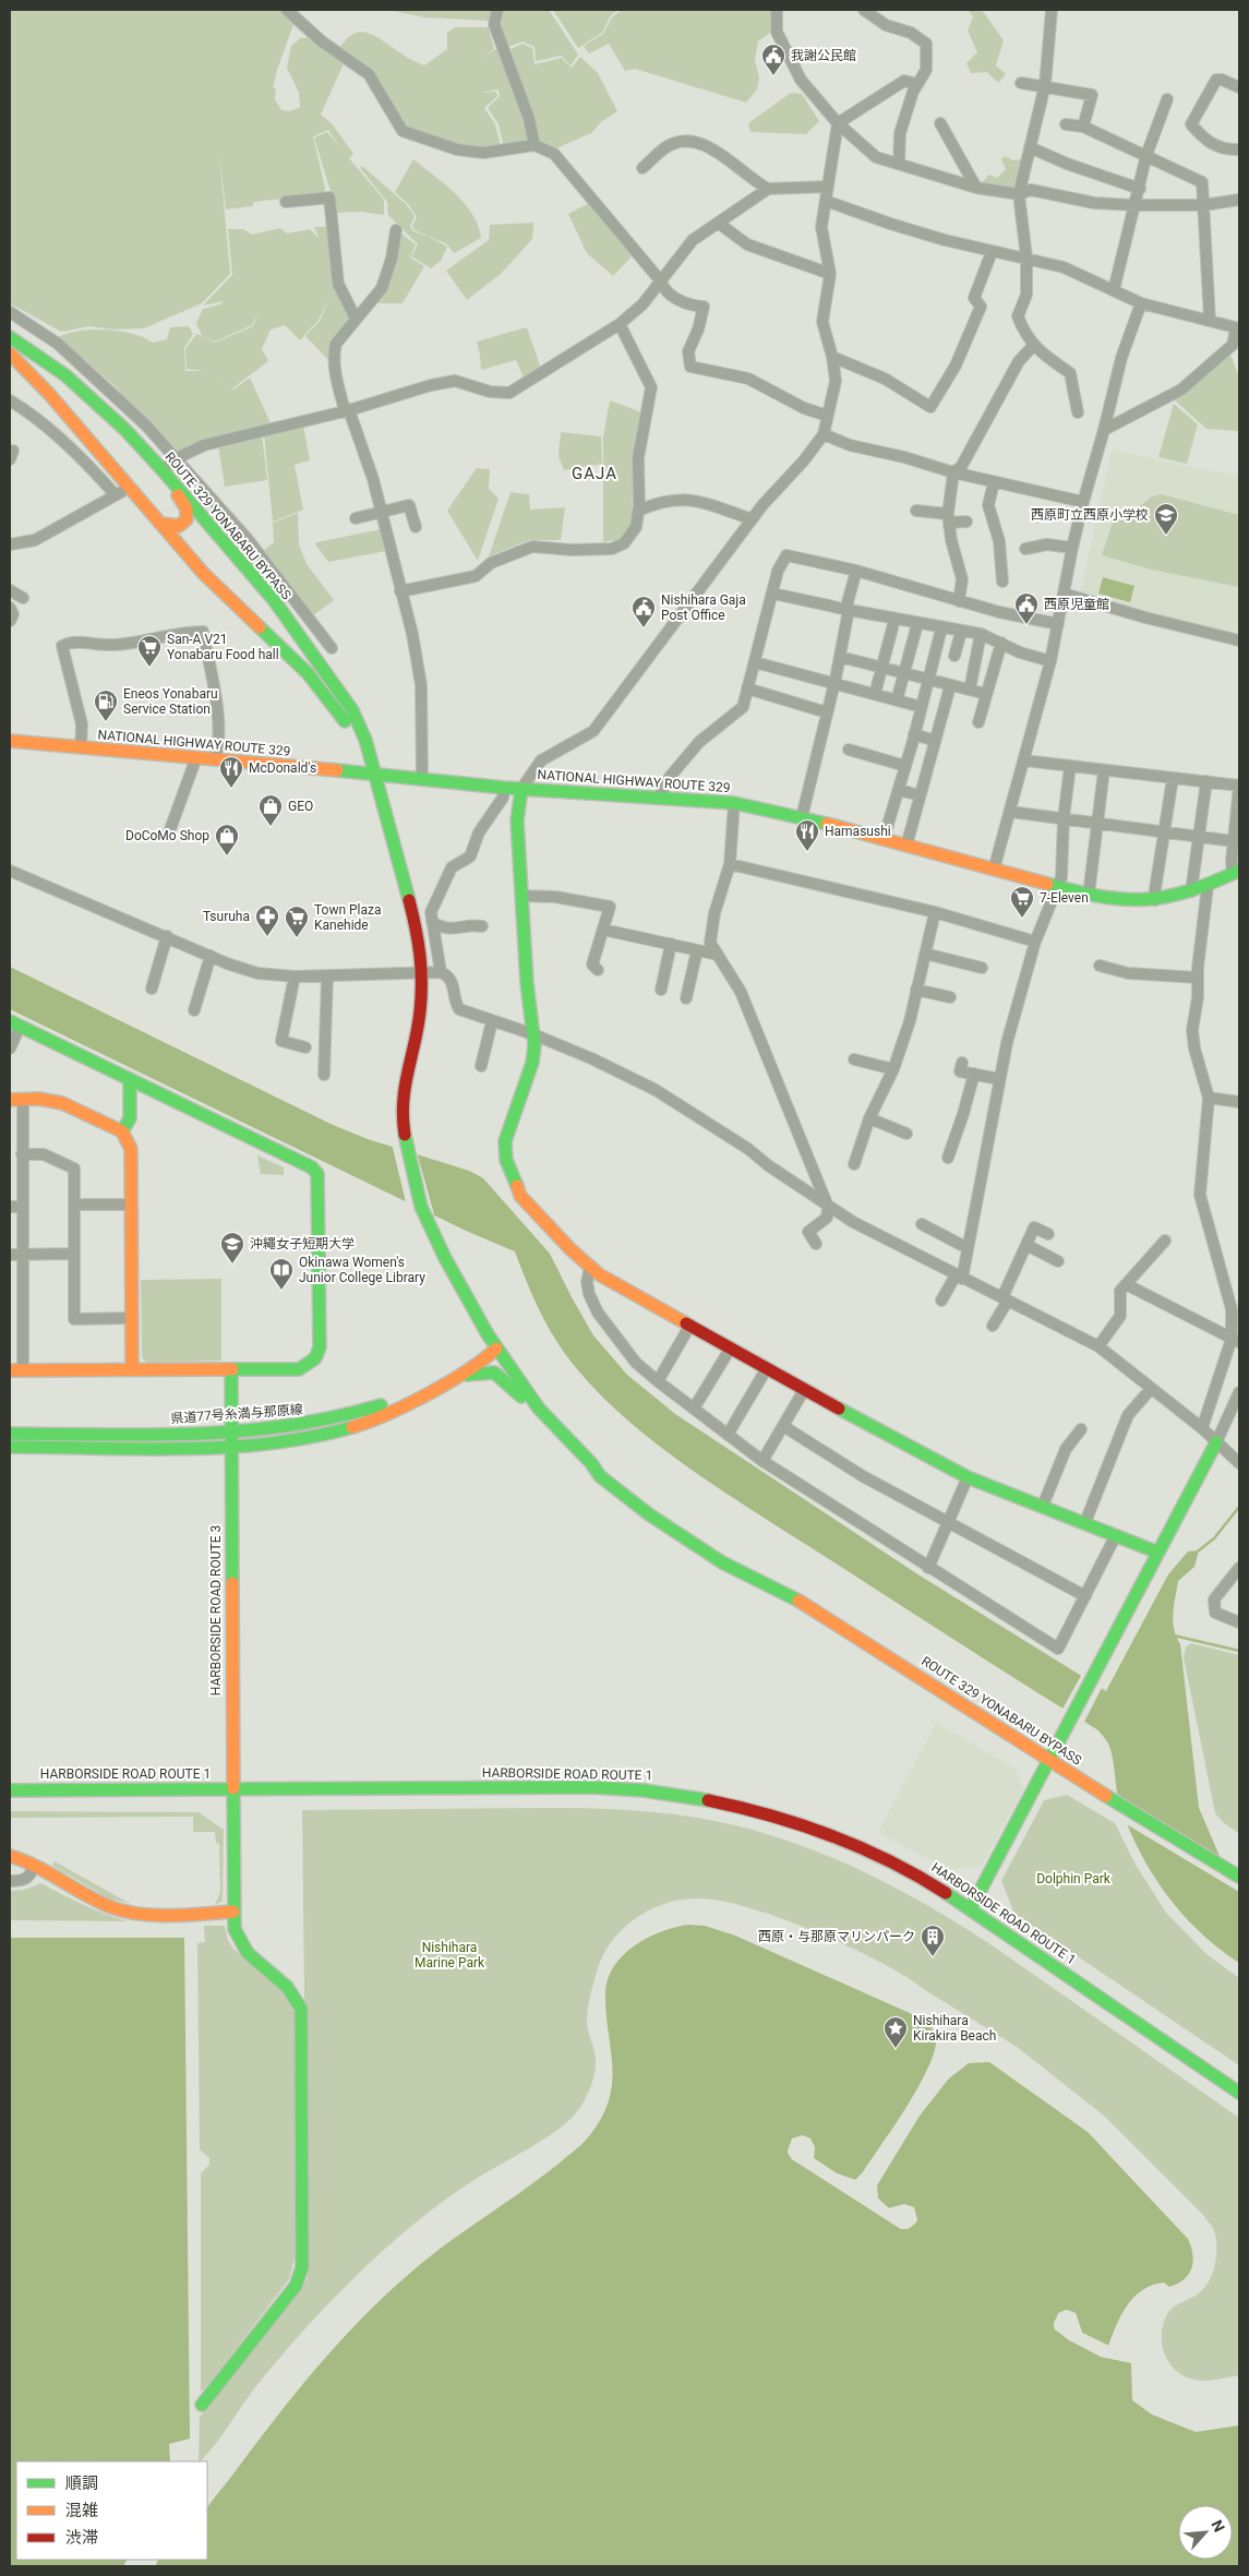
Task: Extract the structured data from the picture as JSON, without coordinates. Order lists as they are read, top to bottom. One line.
{"streets":{"main road":["ROUTE 329 YONABARU BYPASS","NATIONAL HIGHWAY ROUTE 329","県道77号糸満与那原線","HARBORSIDE ROAD ROUTE 3","HARBORSIDE ROAD ROUTE 1"]},"crossings":[["ROUTE 329 YONABARU BYPASS","NATIONAL HIGHWAY ROUTE 329"],["ROUTE 329 YONABARU BYPASS","県道77号糸満与那原線"],["県道77号糸満与那原線","HARBORSIDE ROAD ROUTE 3"],["HARBORSIDE ROAD ROUTE 3","HARBORSIDE ROAD ROUTE 1"]],"districts":["GAJA"],"parks":["Dolphin Park","Nishihara Marine Park"],"places":{"public building":["我謝公民館","西原児童館","Nishihara Gaja Post Office"],"school or university":["西原町立西原小学校","沖繩女子短期大学"],"supermarket":["San-A V21 Yonabaru Food hall","7-Eleven","Town Plaza Kanehide"],"fuel station":["Eneos Yonabaru Service Station"],"restaurant":["McDonald's","Hamasushi"],"shop":["GEO","DoCoMo Shop"],"pharmacy":["Tsuruha"],"library":["Okinawa Women's Junior College Library"],"building":["西原・与那原マリンパーク"],"place":["Nishihara Kirakira Beach"]},"legend":["順調","混雑","渋滞"],"north":"top right"}
